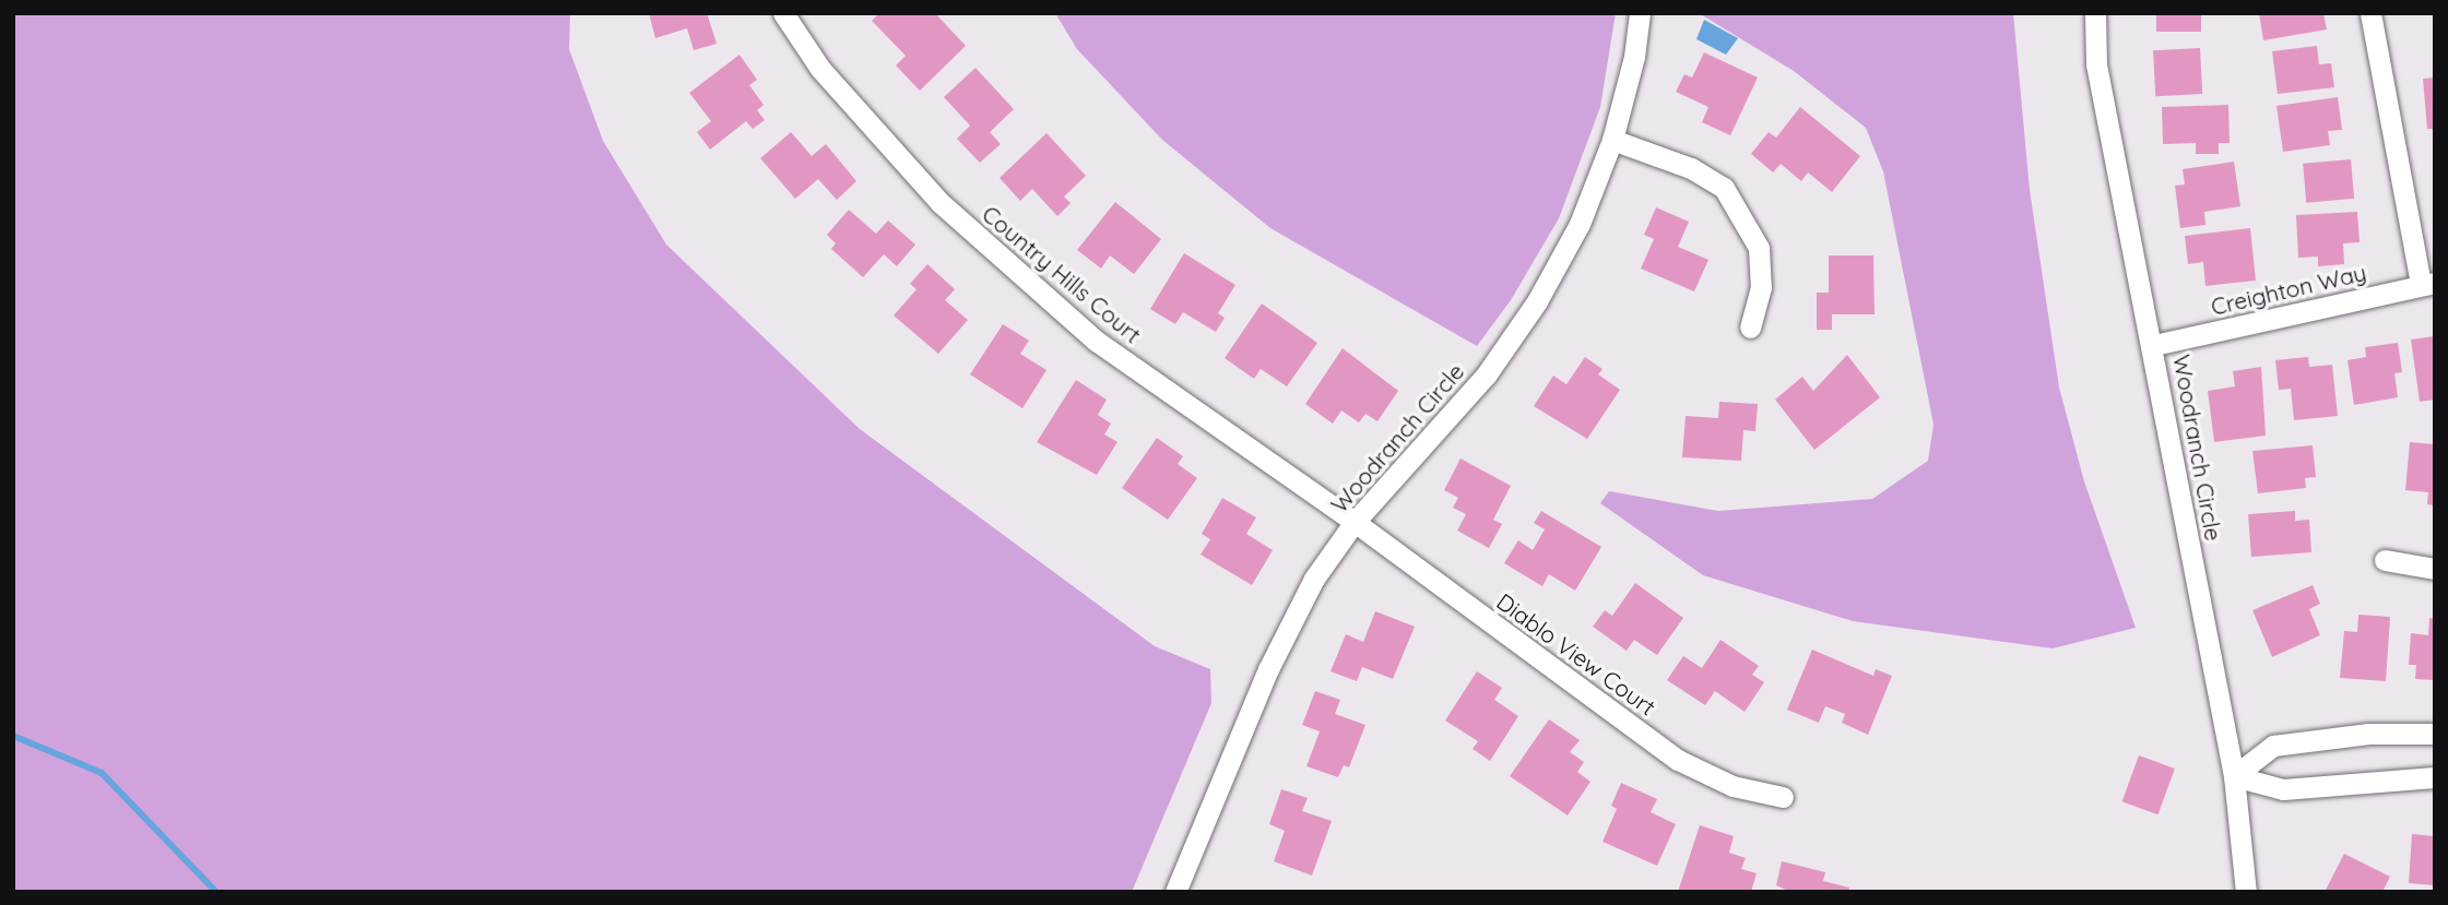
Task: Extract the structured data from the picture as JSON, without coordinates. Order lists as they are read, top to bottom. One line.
{"streets":{"street":["Country Hills Court","Creighton Way","Woodranch Circle","Diablo View Court"]},"crossings":[["Country Hills Court","Woodranch Circle"],["Country Hills Court","Diablo View Court"],["Creighton Way","Woodranch Circle"],["Woodranch Circle","Diablo View Court"]]}
